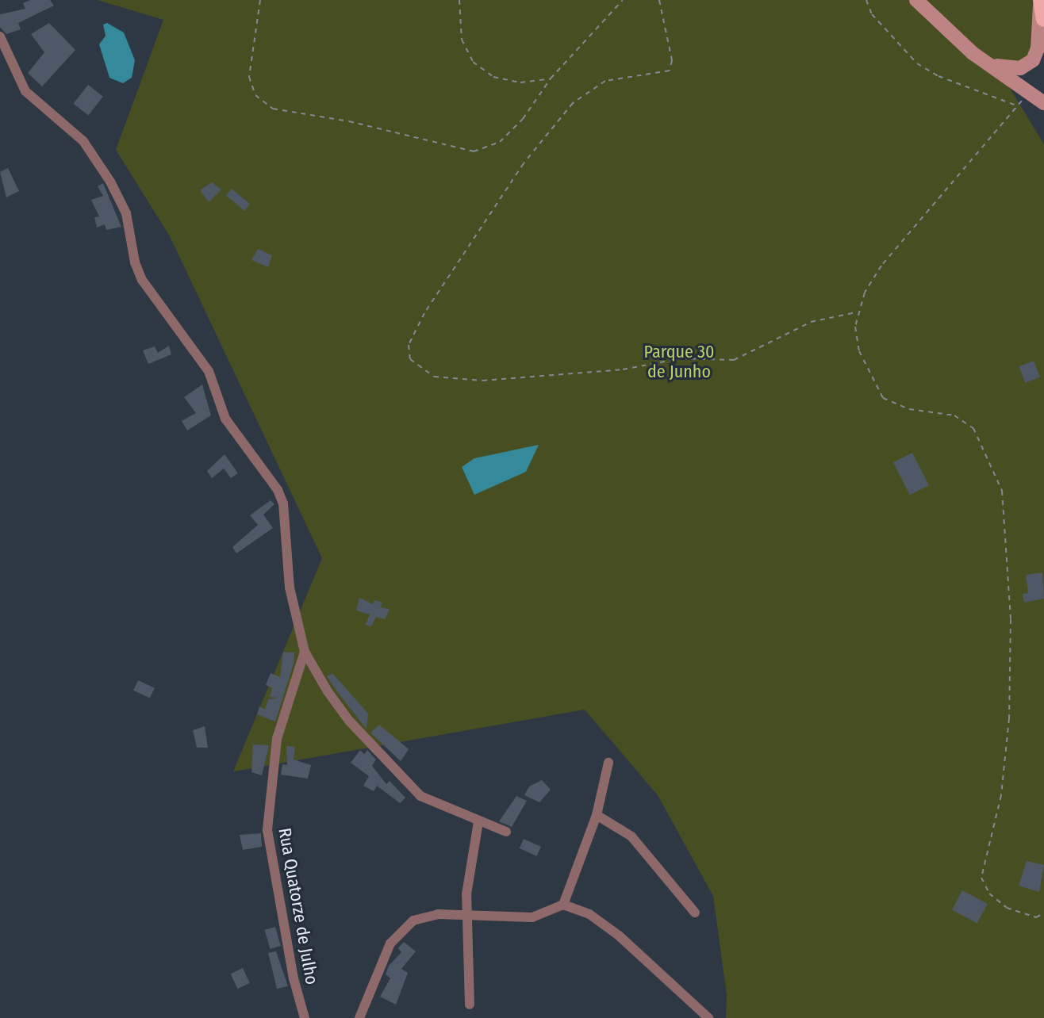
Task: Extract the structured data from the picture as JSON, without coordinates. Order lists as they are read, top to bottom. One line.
{"streets":{"street":["Rua Quatorze de Julho"]},"parks":["Parque 30 de Junho"]}
